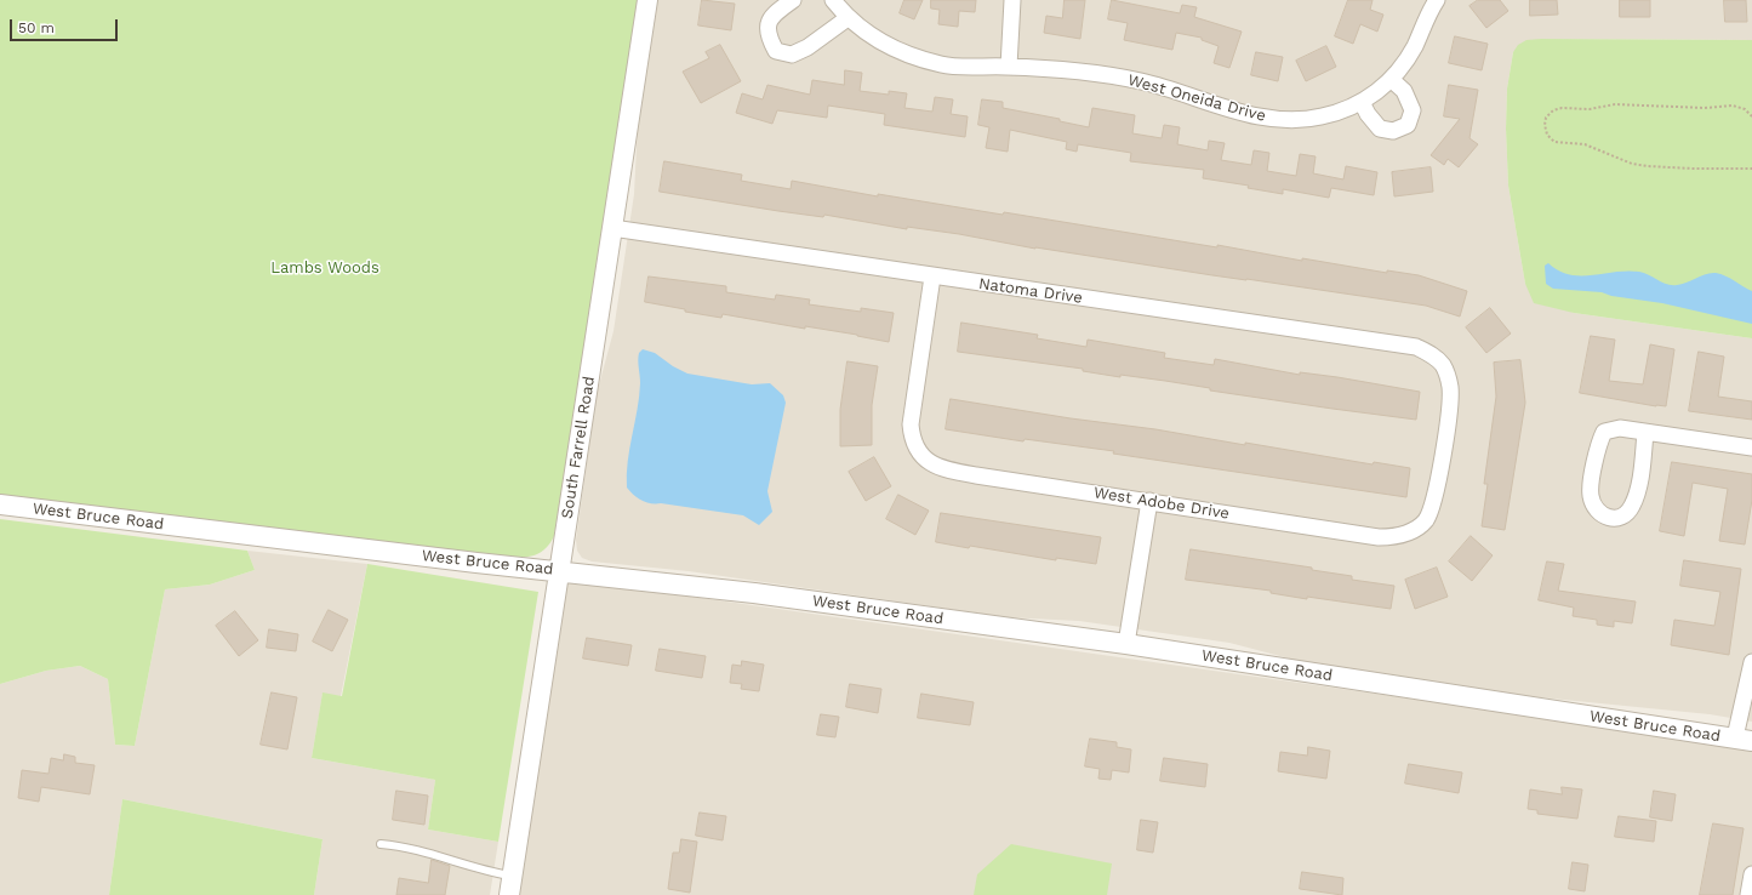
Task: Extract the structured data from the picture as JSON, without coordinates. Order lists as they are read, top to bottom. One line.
{"streets":{"street":["West Oneida Drive","Natoma Drive","South Farrell Road","West Adobe Drive","West Bruce Road"]},"crossings":[["Natoma Drive","South Farrell Road"],["Natoma Drive","West Adobe Drive"],["South Farrell Road","West Bruce Road"]],"parks":["Lambs Woods"],"scale_bar":"50 m"}
